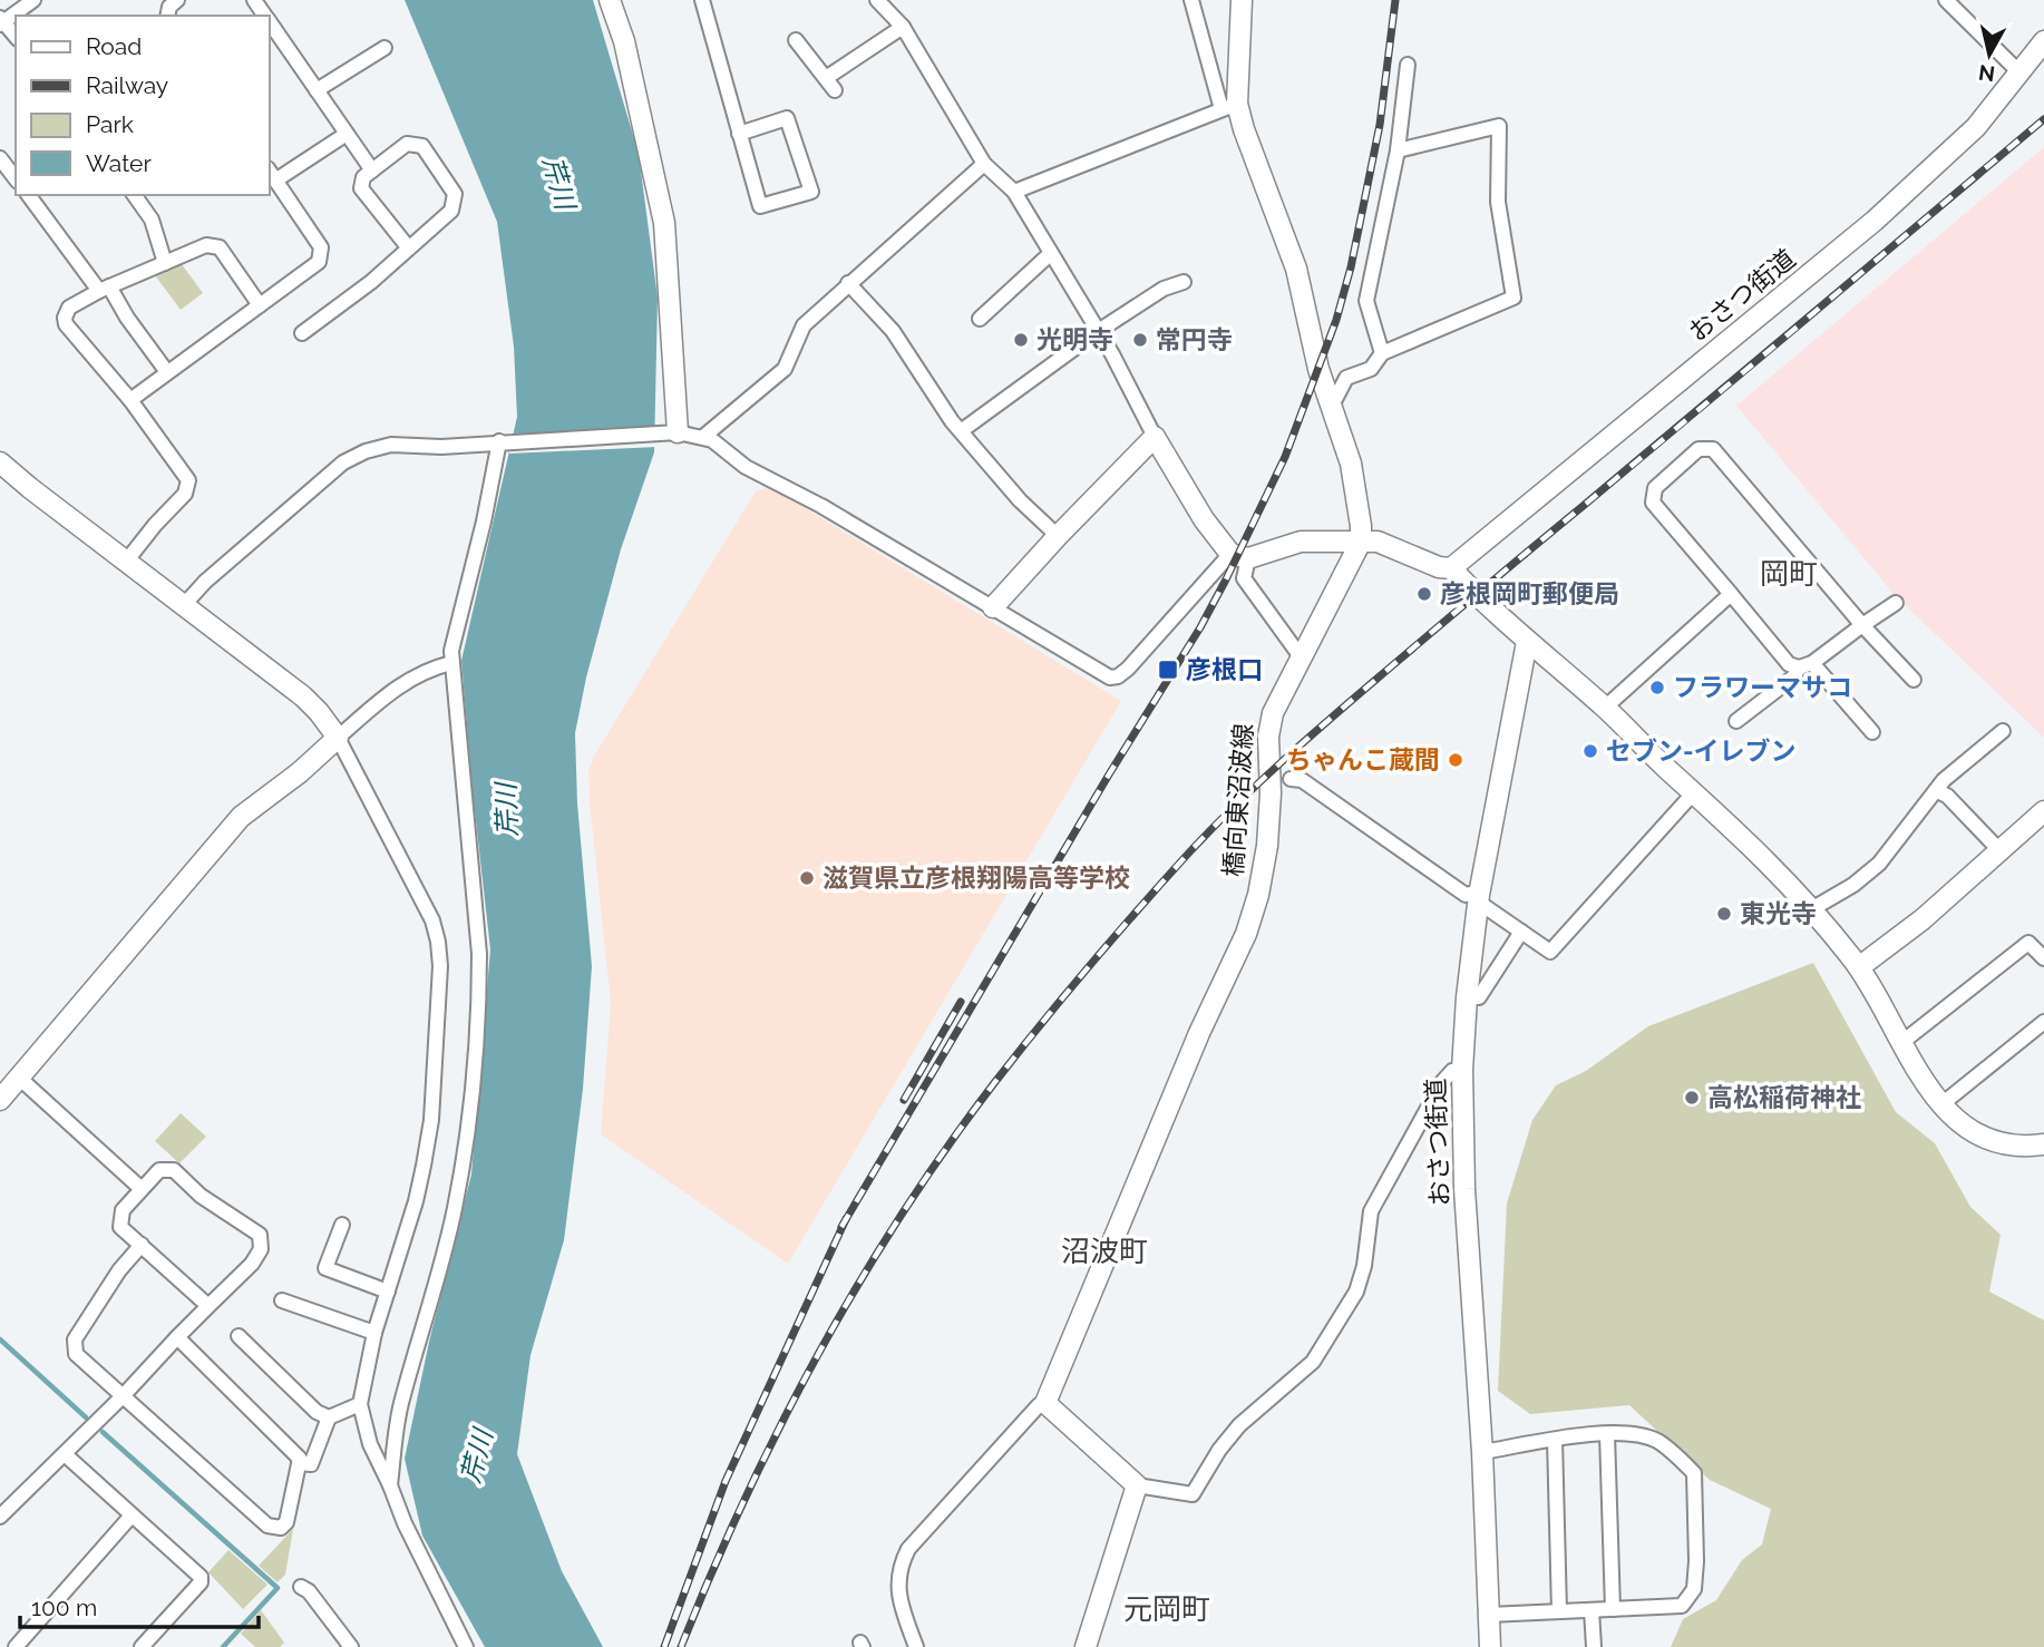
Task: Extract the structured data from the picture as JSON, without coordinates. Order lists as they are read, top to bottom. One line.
{"streets":{"street":["おさつ街道","橋向東沼波線"]},"districts":["岡町","沼波町","元岡町"],"water":["芹川"],"places":{"other":["光明寺","常円寺","彦根岡町郵便局","フラワーマサコ","セブン-イレブン","ちゃんこ蔵間","滋賀県立彦根翔陽高等学校","東光寺","高松稲荷神社"],"transit":["彦根口"]},"legend":["Road","Railway","Park","Water"],"scale_bar":"100 m","north":"bottom"}
